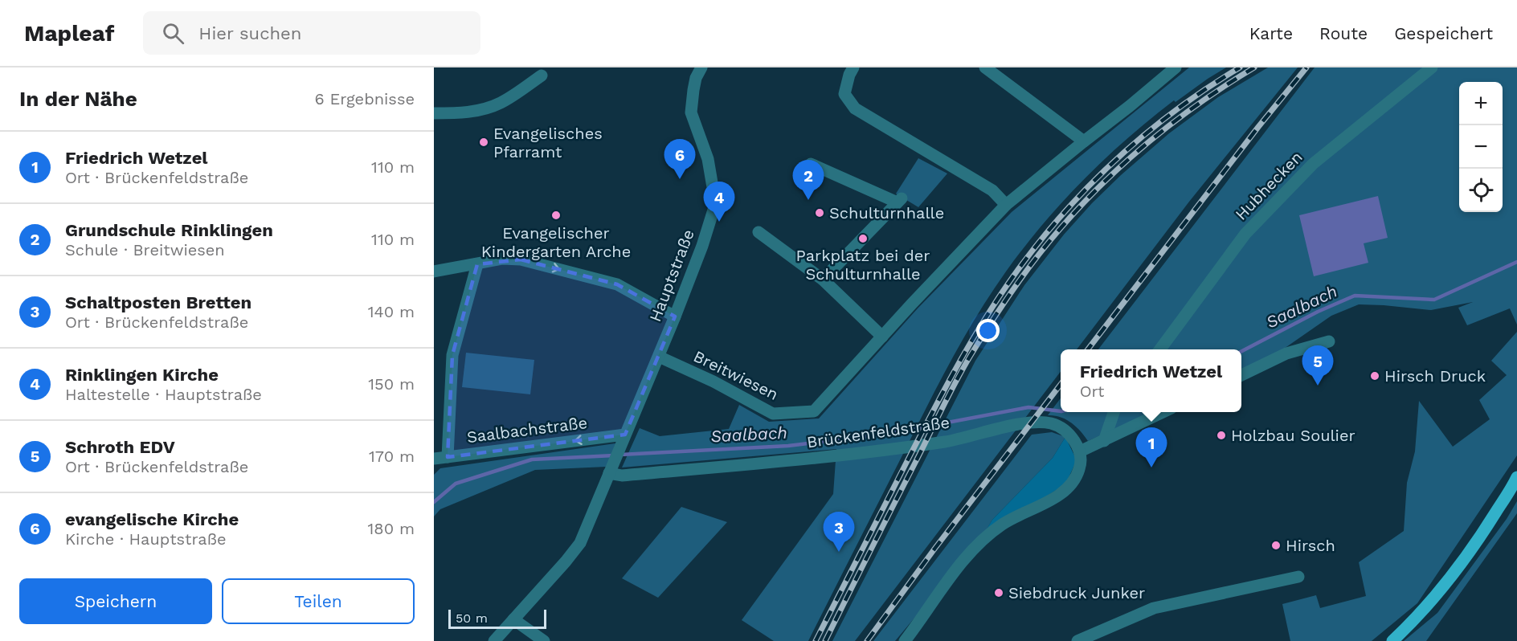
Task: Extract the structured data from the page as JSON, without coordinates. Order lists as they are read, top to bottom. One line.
{"streets":{"street":["Hubhecken","Hauptstraße","Breitwiesen","Saalbachstraße","Brückenfeldstraße"]},"crossings":[["Hauptstraße","Breitwiesen"],["Hauptstraße","Saalbachstraße"],["Hauptstraße","Brückenfeldstraße"]],"one_way":["Saalbachstraße"],"water":["Saalbach"],"places":["Evangelisches Pfarramt","Schulturnhalle","Evangelischer Kindergarten Arche","Parkplatz bei der Schulturnhalle","Hirsch Druck","Holzbau Soulier","Hirsch","Siebdruck Junker"],"scale_bar":"50 m","page":{"header":"Mapleaf","search":"Hier suchen","nav":["Karte","Route","Gespeichert"],"heading":["In der Nähe","6 Ergebnisse"],"map_buttons":["+","−"],"list":[{"mark":"1","name":"Friedrich Wetzel","note":"Ort · Brückenfeldstraße","value":"110 m"},{"mark":"2","name":"Grundschule Rinklingen","note":"Schule · Breitwiesen","value":"110 m"},{"mark":"3","name":"Schaltposten Bretten","note":"Ort · Brückenfeldstraße","value":"140 m"},{"mark":"4","name":"Rinklingen Kirche","note":"Haltestelle · Hauptstraße","value":"150 m"},{"mark":"5","name":"Schroth EDV","note":"Ort · Brückenfeldstraße","value":"170 m"},{"mark":"6","name":"evangelische Kirche","note":"Kirche · Hauptstraße","value":"180 m"}],"pins":["6","2","4","5","1","3"],"popup":["Friedrich Wetzel","Ort"],"buttons":["Speichern","Teilen"],"scale":"50 m"}}
